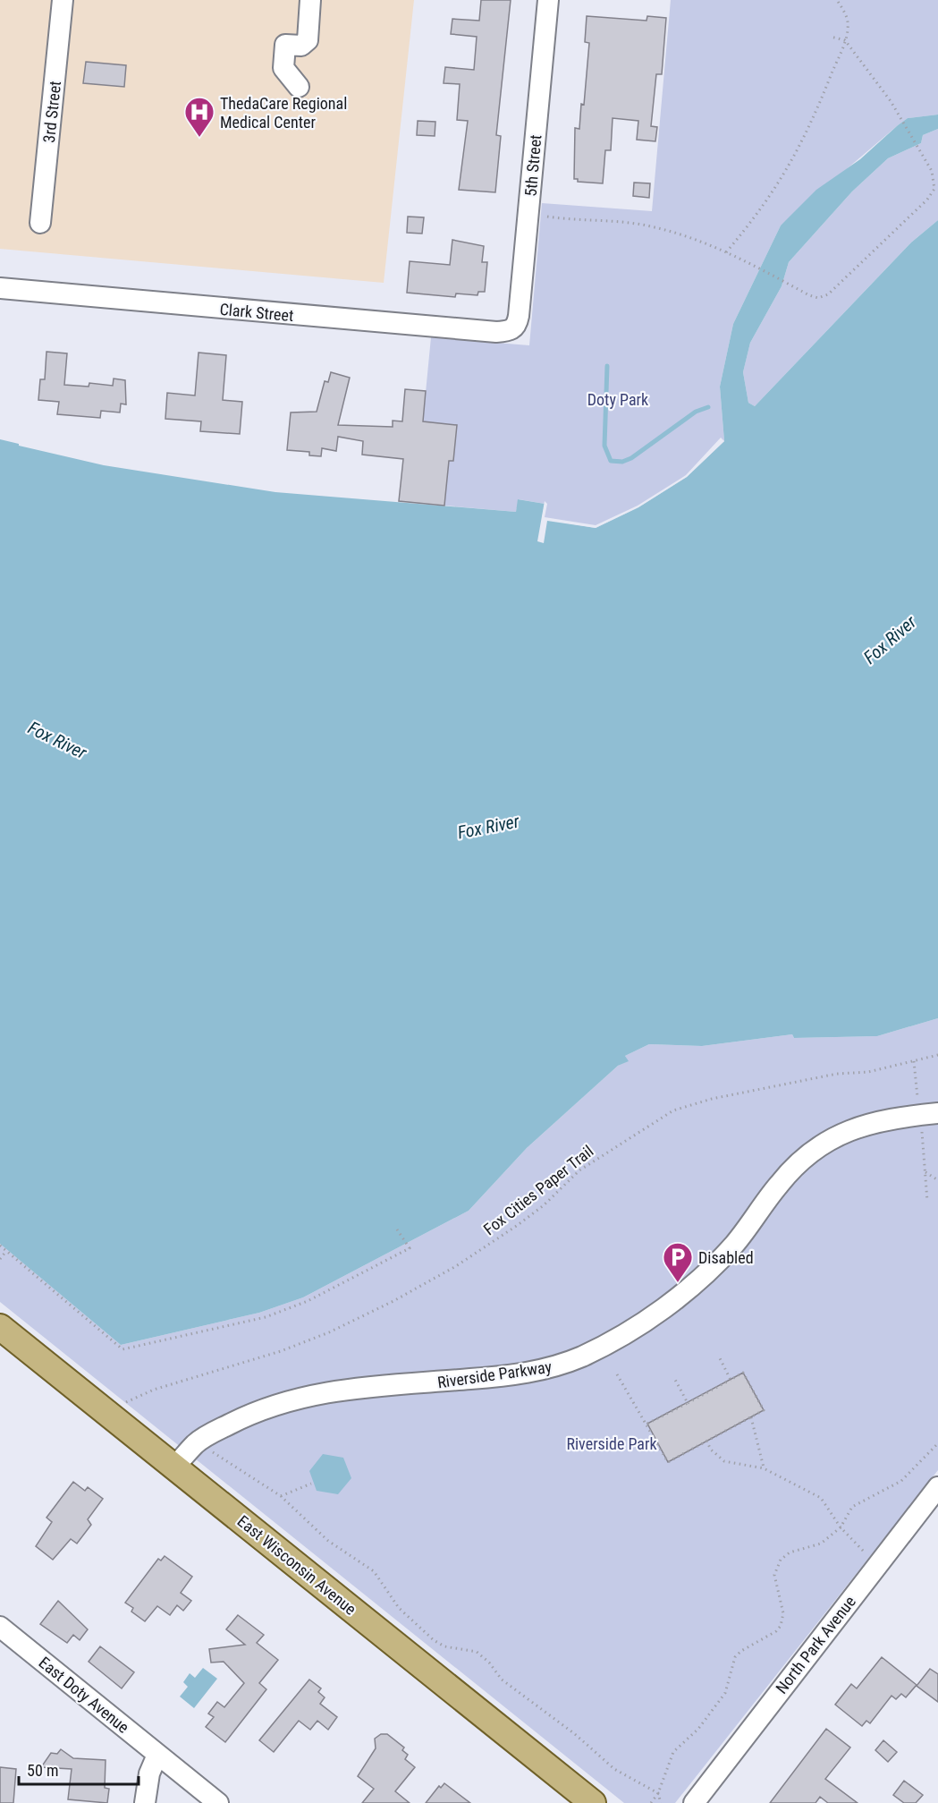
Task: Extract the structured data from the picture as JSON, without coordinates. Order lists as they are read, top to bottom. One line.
{"streets":{"main road":["East Wisconsin Avenue"],"street":["3rd Street","5th Street","Clark Street","Riverside Parkway","North Park Avenue","East Doty Avenue"],"path":["Fox Cities Paper Trail"]},"crossings":[["5th Street","Clark Street"],["Fox Cities Paper Trail","East Wisconsin Avenue"],["Riverside Parkway","East Wisconsin Avenue"]],"water":["Fox River"],"parks":["Doty Park","Riverside Park"],"places":{"hospital":["ThedaCare Regional Medical Center"],"parking":["Disabled"]},"scale_bar":"50 m"}
